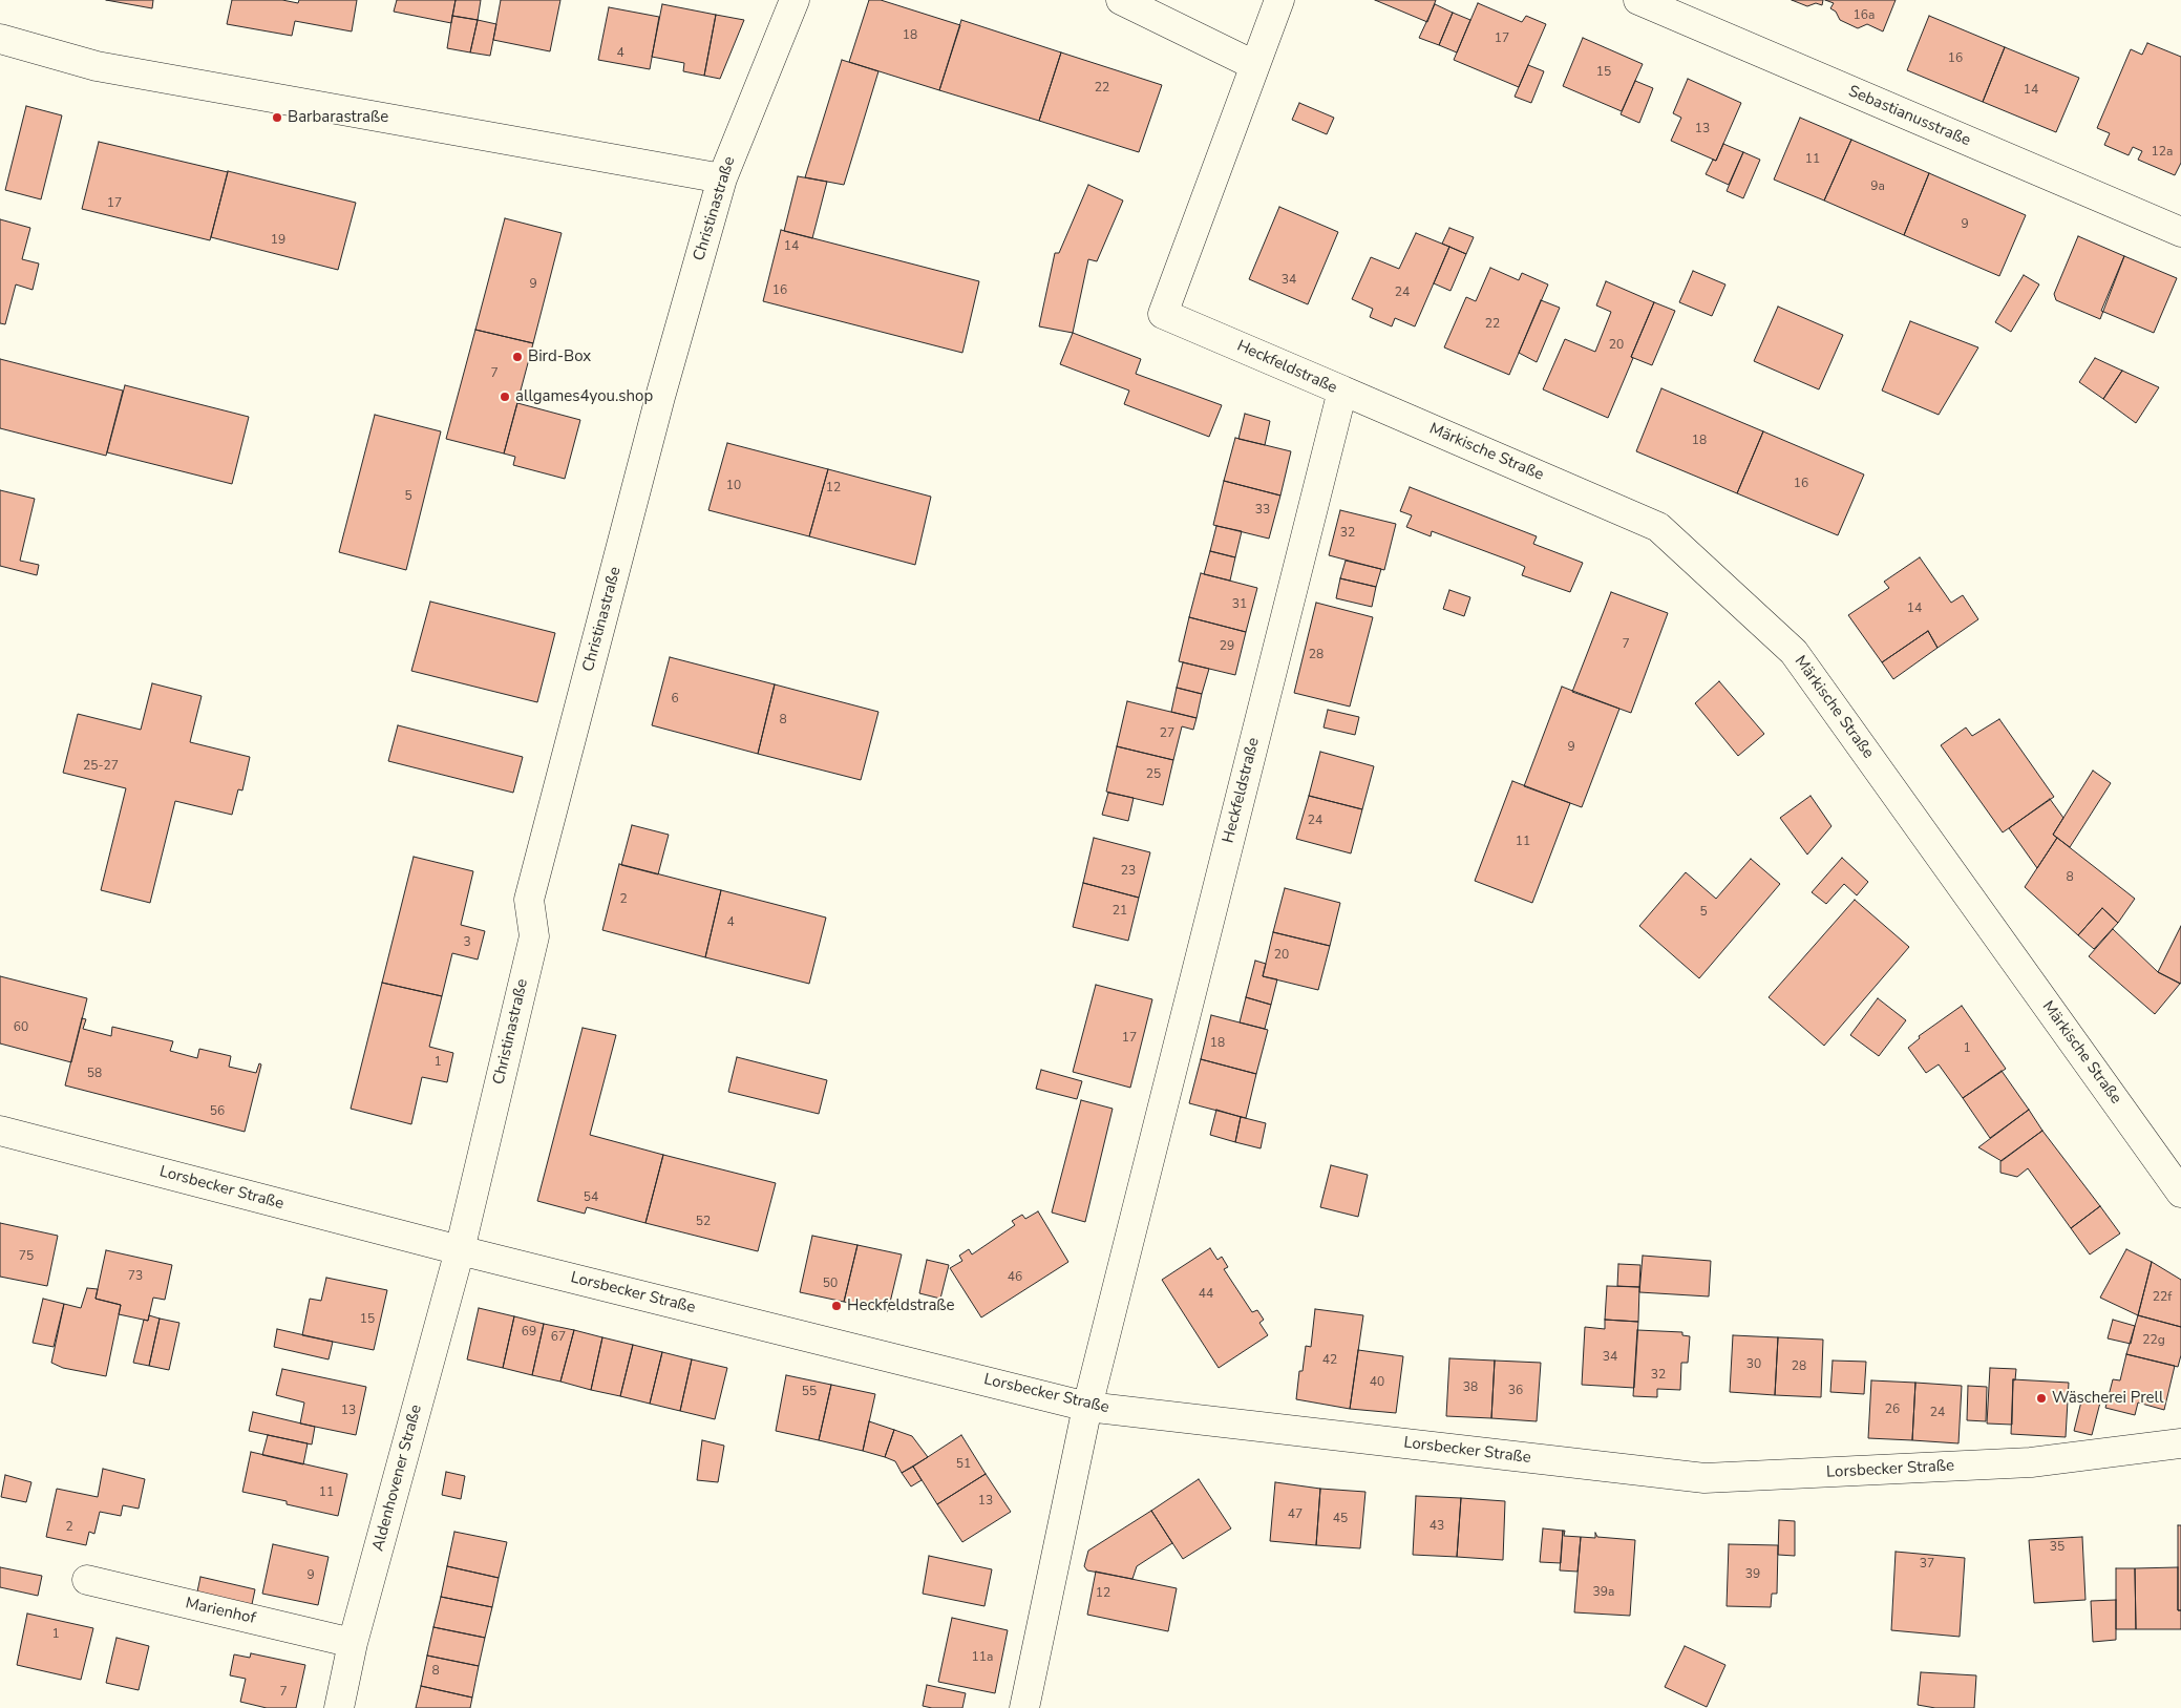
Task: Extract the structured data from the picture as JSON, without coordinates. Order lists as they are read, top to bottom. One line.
{"streets":{"street":["Sebastianusstraße","Christinastraße","Heckfeldstraße","Märkische Straße","Lorsbecker Straße","Aldenhovener Straße","Marienhof"]},"crossings":[["Christinastraße","Lorsbecker Straße"],["Christinastraße","Aldenhovener Straße"],["Heckfeldstraße","Märkische Straße"],["Heckfeldstraße","Lorsbecker Straße"],["Lorsbecker Straße","Aldenhovener Straße"],["Aldenhovener Straße","Marienhof"]],"places":["Barbarastraße","Bird-Box","allgames4you.shop","Heckfeldstraße","Wäscherei Prell"],"house_numbers":["16a","18","17","4","16","15","22","14","13","12a","11","9a","17","9","19","14","34","9","16","24","22","20","7","18","16","10","12","5","33","32","31","14","7","29","28","6","8","27","9","25-27","25","24","11","23","8","2","21","5","4","3","20","60","17","18","1","1","58","56","54","52","75","73","46","50","44","22f","15","69","67","22g","34","42","30","28","32","40","38","36","55","26","13","24","51","11","13","47","45","43","2","35","37","39","9","39a","12","1","11a","8","7"]}
